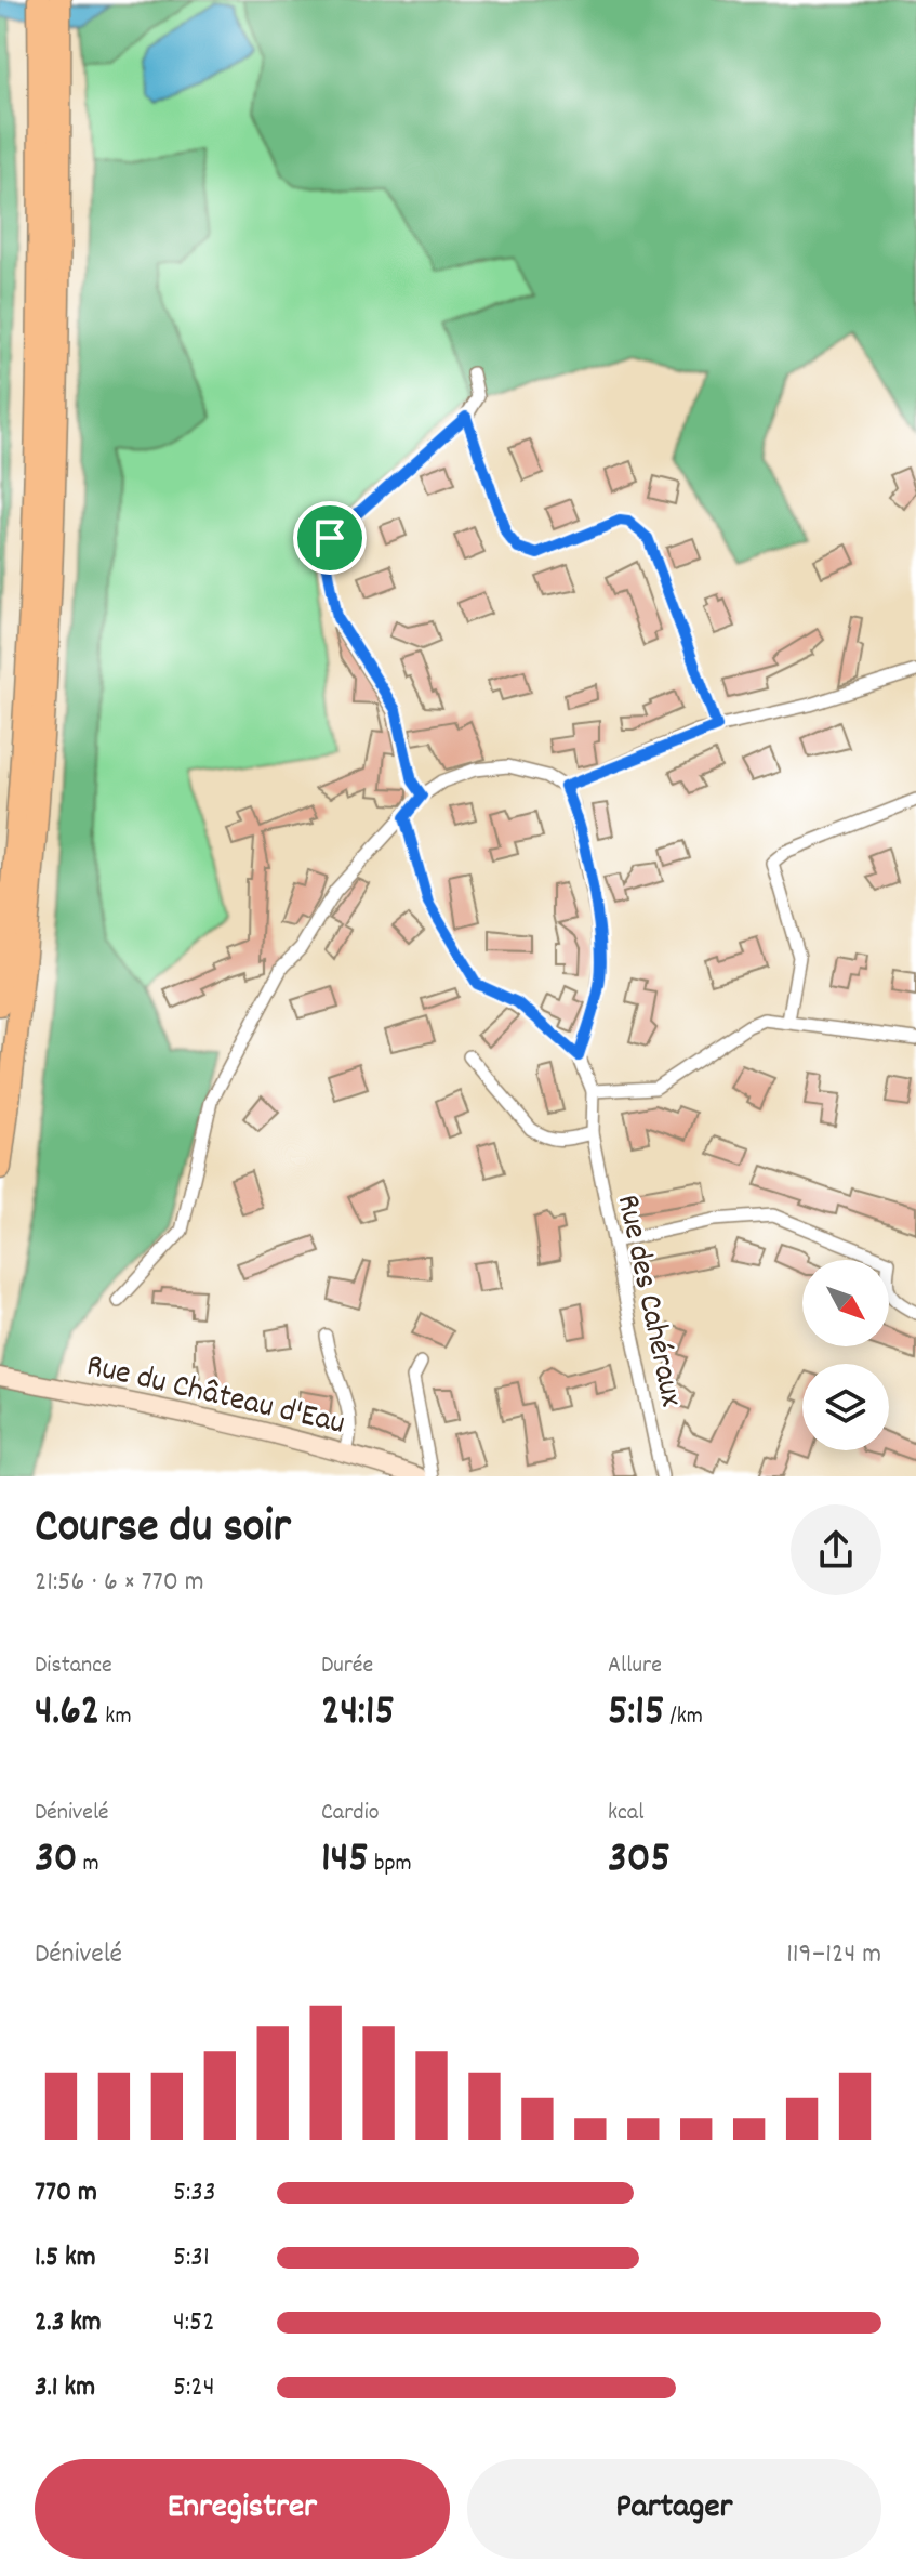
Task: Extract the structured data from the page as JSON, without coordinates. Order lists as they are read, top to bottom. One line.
{"streets":{"street":["Rue des Cahéraux","Rue du Château d'Eau"]},"north":"bottom right","page":{"heading":["Course du soir","21:56 · 6 × 770 m"],"stats":[["Distance","4.62 km"],["Durée","24:15"],["Allure","5:15 /km"],["Dénivelé","30 m"],["Cardio","145 bpm"],["kcal","305"]],"chart":["Dénivelé","119–124 m"],"list":[{"name":"770 m","note":"5:33"},{"name":"1.5 km","note":"5:31"},{"name":"2.3 km","note":"4:52"},{"name":"3.1 km","note":"5:24"}],"buttons":["Enregistrer","Partager"]}}
